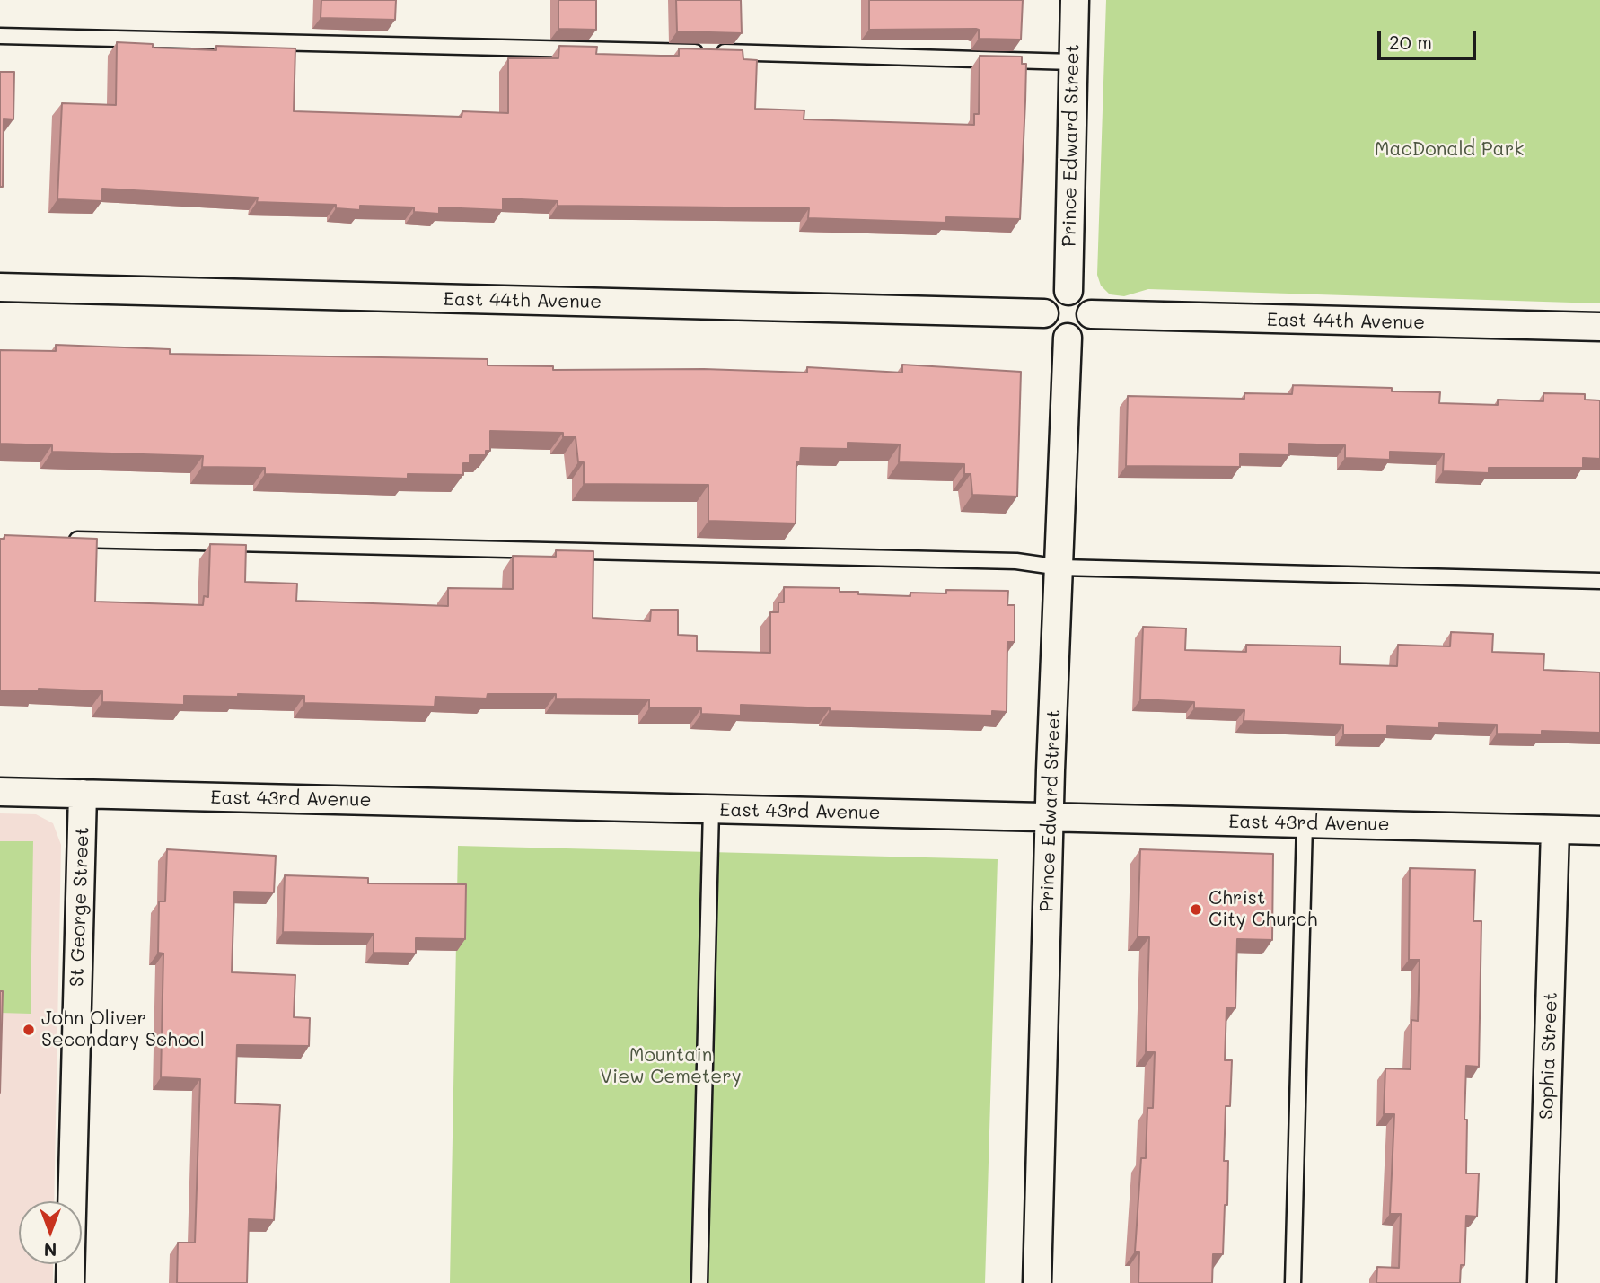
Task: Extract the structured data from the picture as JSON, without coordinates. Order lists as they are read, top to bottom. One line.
{"streets":{"street":["Prince Edward Street","East 44th Avenue","East 43rd Avenue","St George Street","Sophia Street"]},"crossings":[["Prince Edward Street","East 44th Avenue"],["Prince Edward Street","East 43rd Avenue"],["East 43rd Avenue","St George Street"],["East 43rd Avenue","Sophia Street"]],"parks":["MacDonald Park","Mountain View Cemetery"],"places":["Christ City Church","John Oliver Secondary School"],"scale_bar":"20 m","north":"bottom"}
